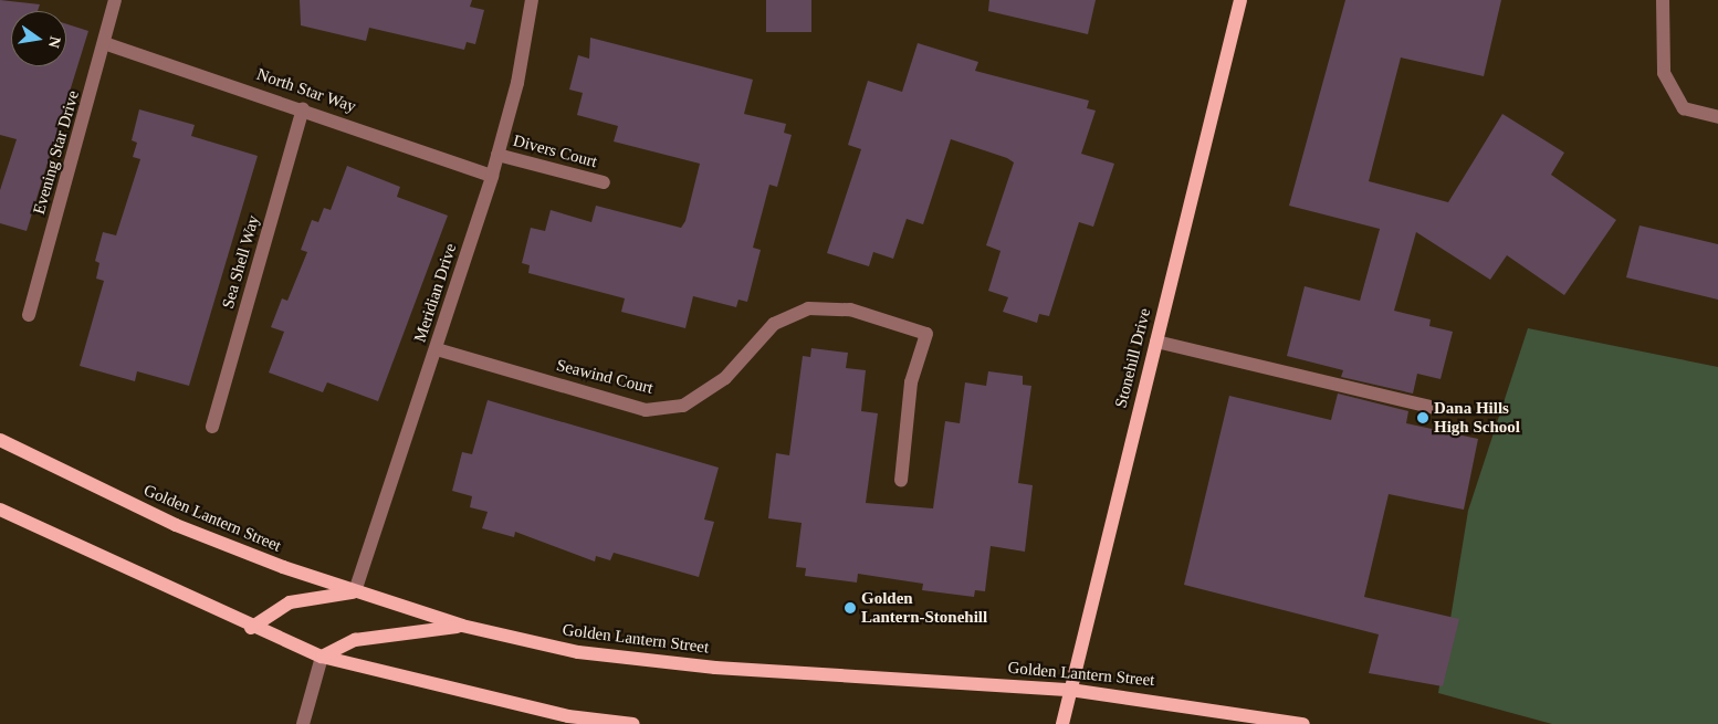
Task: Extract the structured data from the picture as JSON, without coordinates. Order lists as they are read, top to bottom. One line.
{"streets":{"main road":["Stonehill Drive","Golden Lantern Street"],"street":["North Star Way","Divers Court","Evening Star Drive","Sea Shell Way","Meridian Drive","Seawind Court"]},"crossings":[["North Star Way","Evening Star Drive"],["North Star Way","Sea Shell Way"],["North Star Way","Meridian Drive"],["Divers Court","Meridian Drive"],["Meridian Drive","Seawind Court"],["Meridian Drive","Golden Lantern Street"],["Stonehill Drive","Golden Lantern Street"]],"places":["Dana Hills High School","Golden Lantern-Stonehill"],"north":"right"}
